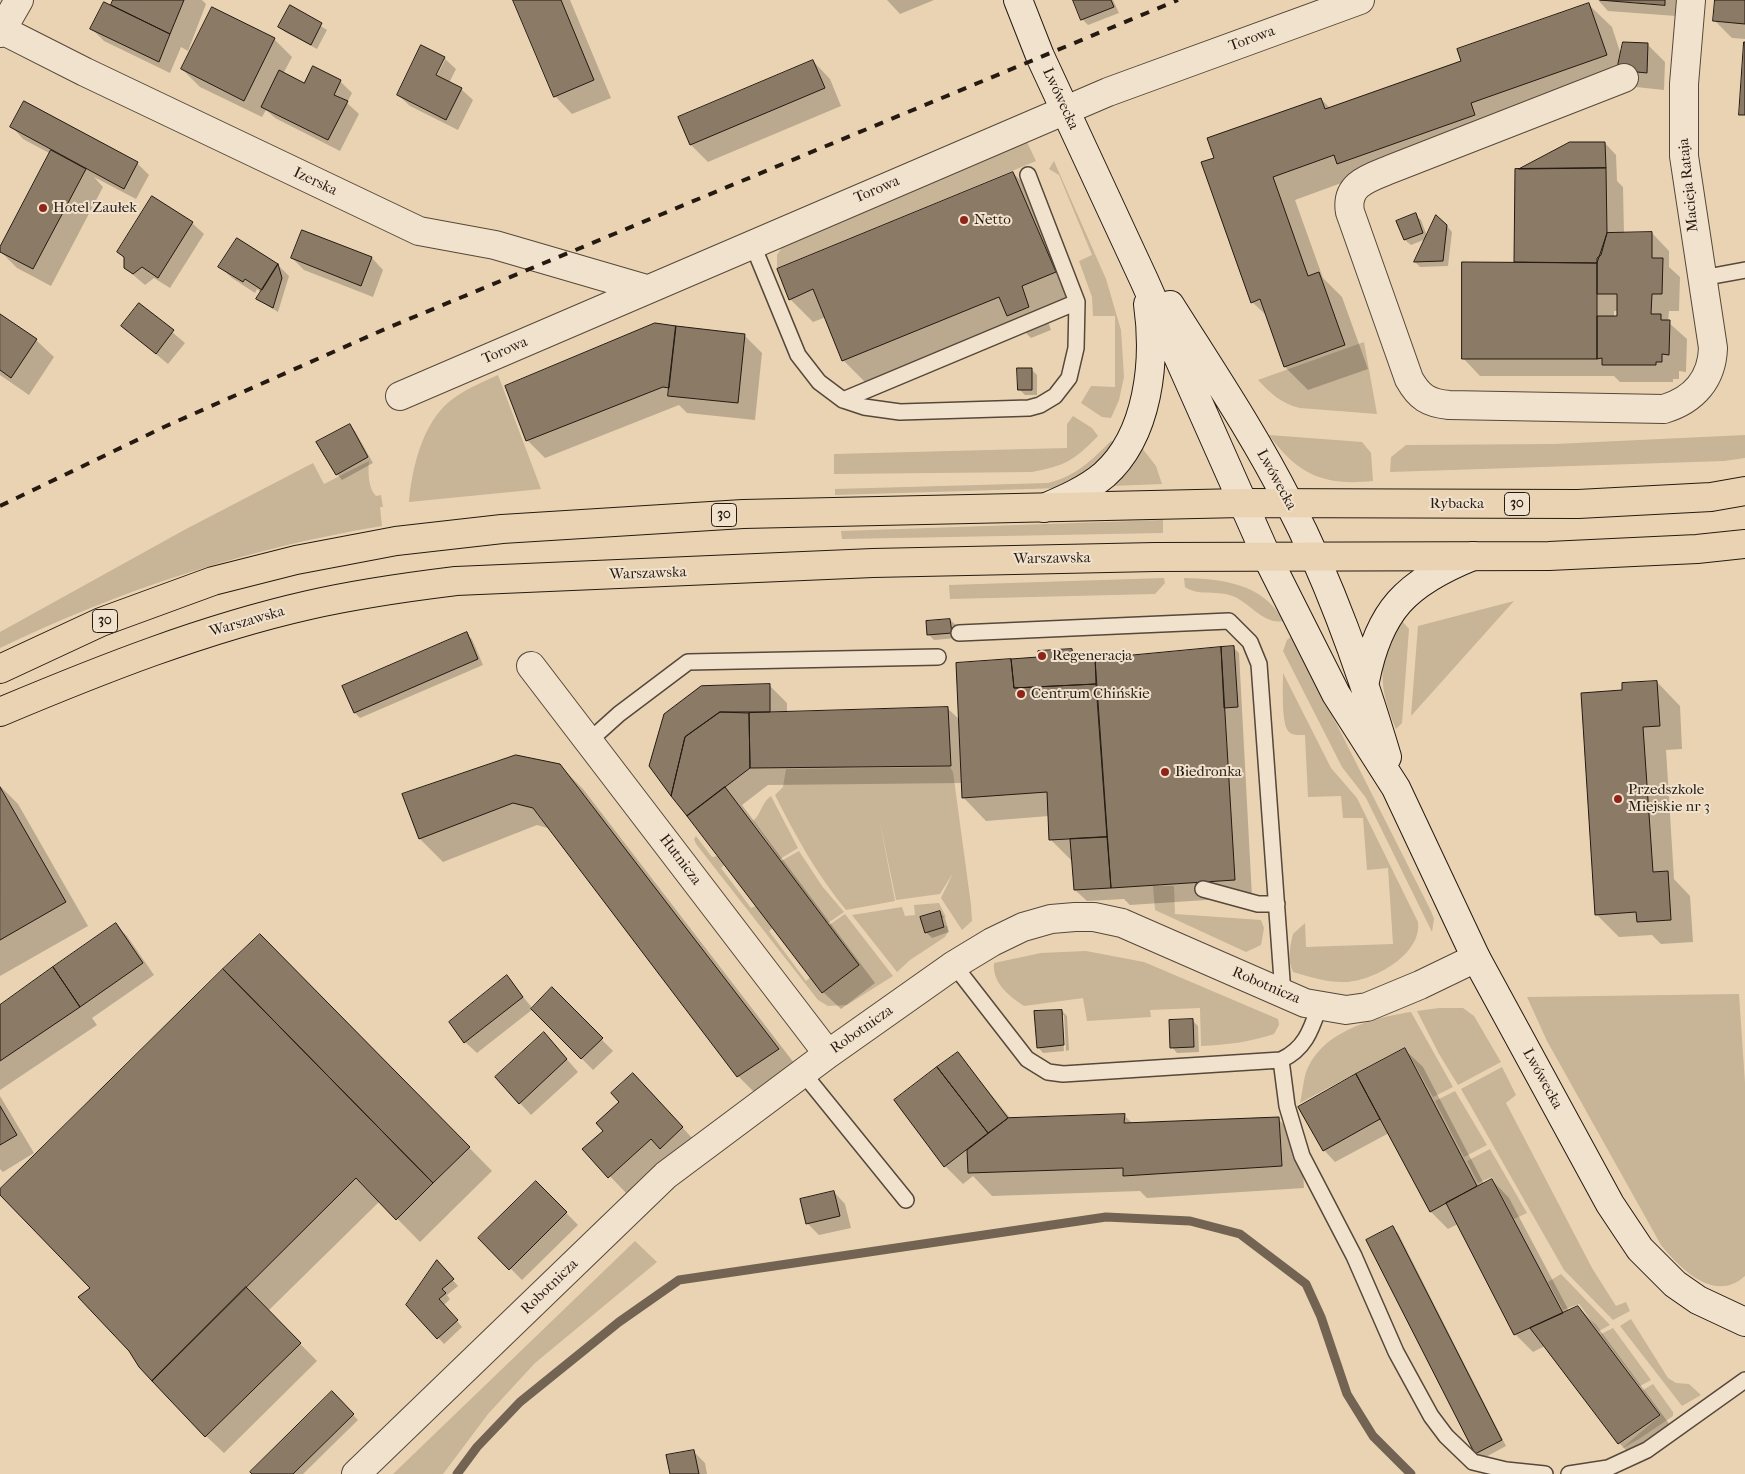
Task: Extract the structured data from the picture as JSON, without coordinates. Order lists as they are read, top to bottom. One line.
{"streets":{"main road":["Rybacka","30","Warszawska"],"street":["Torowa","Lwówecka","Izerska","Macieja Rataja","Hutnicza","Robotnicza"]},"crossings":[["Torowa","Lwówecka"],["Torowa","Izerska"],["Lwówecka","Rybacka"],["Lwówecka","30"],["Lwówecka","Warszawska"],["Lwówecka","Robotnicza"],["Rybacka","30"],["Hutnicza","Robotnicza"]],"places":["Hotel Zaułek","Netto","Regeneracja","Centrum Chińskie","Biedronka","Przedszkole Miejskie nr 3"]}
